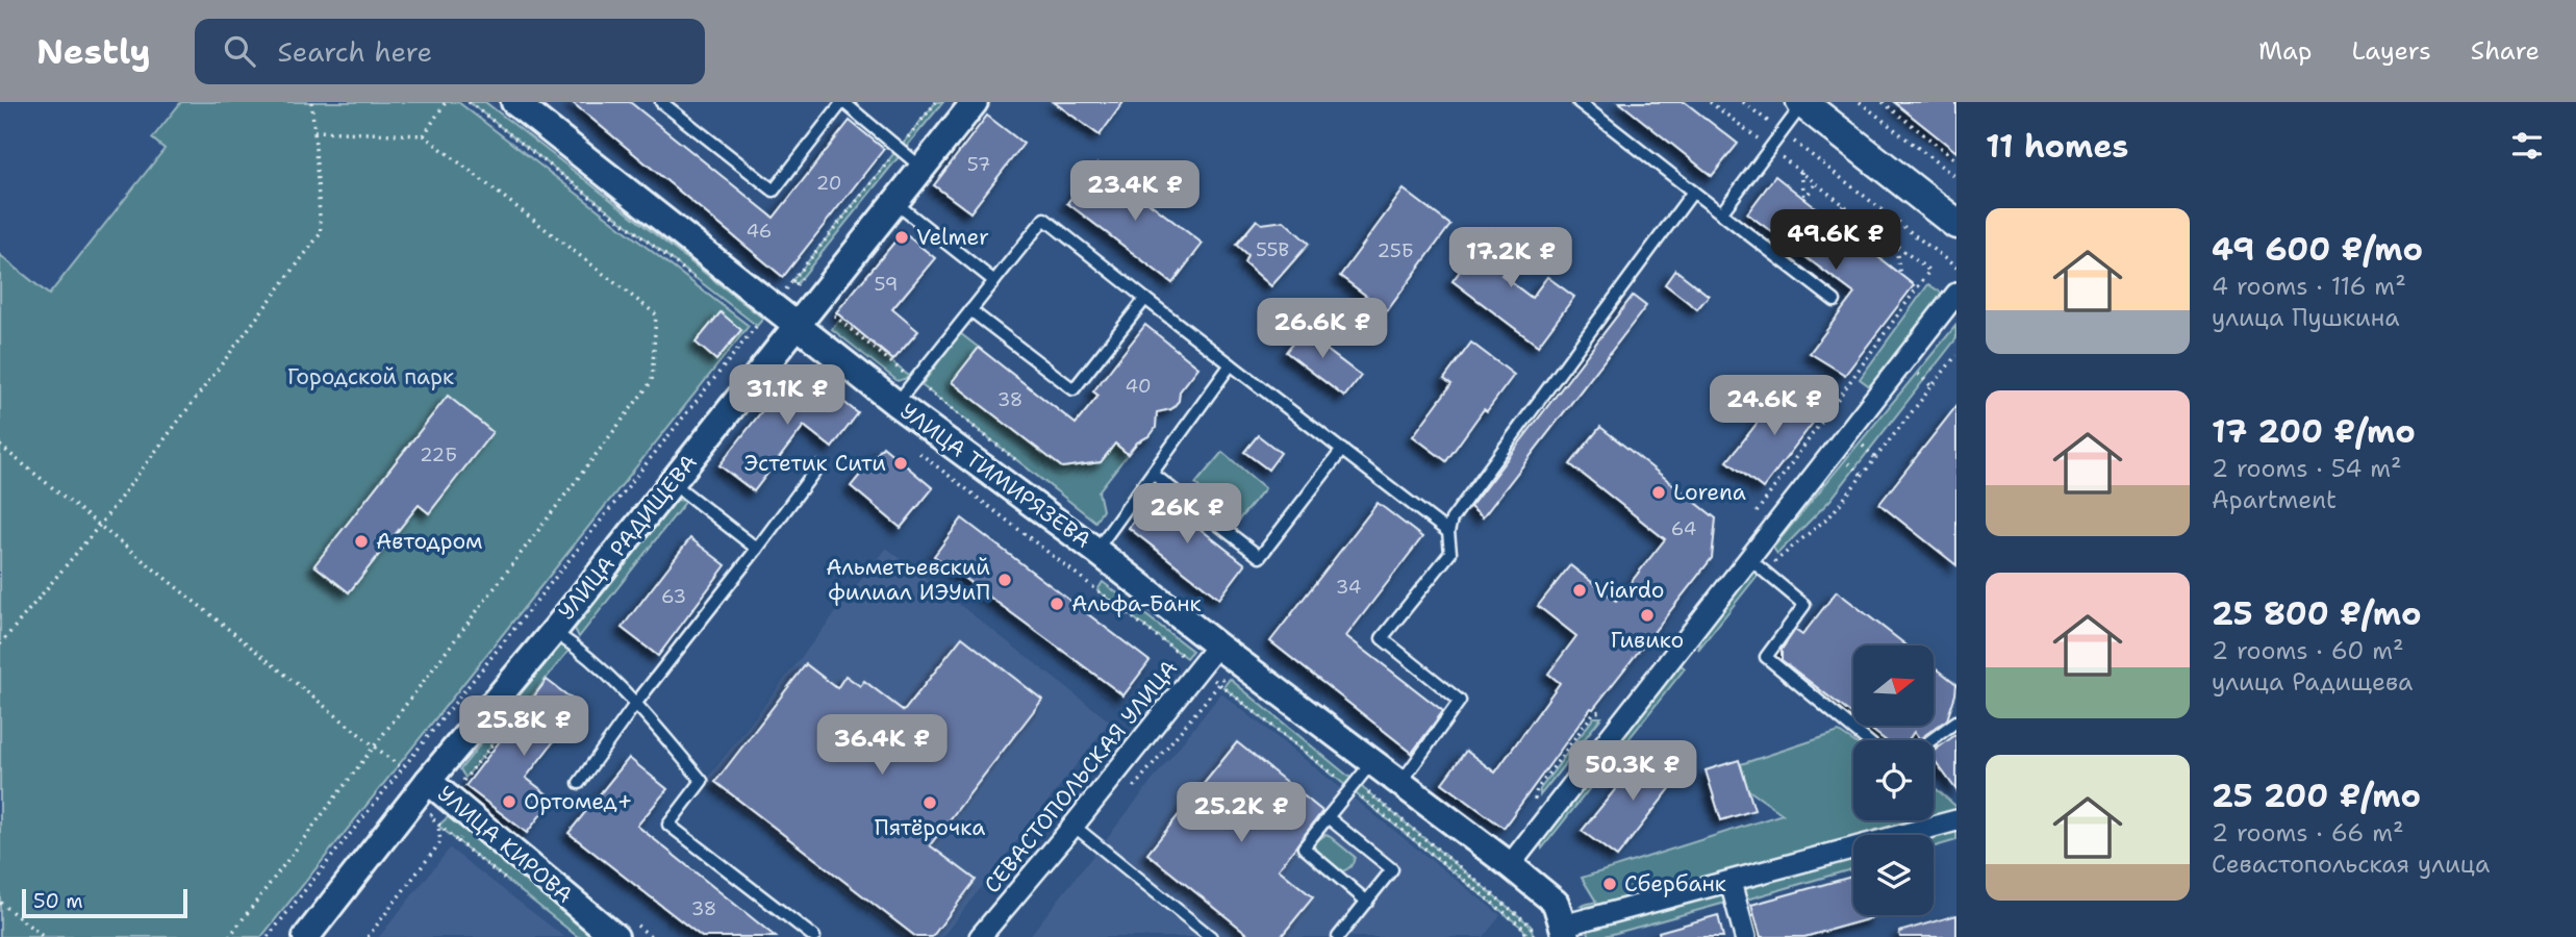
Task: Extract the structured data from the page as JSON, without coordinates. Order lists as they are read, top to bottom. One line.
{"streets":{"street":["УЛИЦА ТИМИРЯЗЕВА","УЛИЦА РАДИЩЕВА","СЕВАСТОПОЛЬСКАЯ УЛИЦА","УЛИЦА КИРОВА"]},"crossings":[["УЛИЦА ТИМИРЯЗЕВА","УЛИЦА РАДИЩЕВА"],["УЛИЦА ТИМИРЯЗЕВА","СЕВАСТОПОЛЬСКАЯ УЛИЦА"],["УЛИЦА РАДИЩЕВА","УЛИЦА КИРОВА"]],"parks":["Городской парк"],"places":["Velmer","Эстетик Сити","Lorena","Автодром","Альметьевский филиал ИЭУиП","Viardo","Альфа-Банк","Гивико","Ортомед+","Пятёрочка","Сбербанк"],"house_numbers":["57","20","46","55В","25Б","59","40","38","22Б","64","34","63","38"],"scale_bar":"50 m","north":"right","page":{"header":"Nestly","search":"Search here","nav":["Map","Layers","Share"],"heading":"11 homes","price":["23.4K ₽","49.6K ₽","17.2K ₽","26.6K ₽","31.1K ₽","24.6K ₽","26K ₽","25.8K ₽","36.4K ₽","50.3K ₽","25.2K ₽"],"list":[{"name":"49 600 ₽/mo","note":"4 rooms · 116 m² · улица Пушкина"},{"name":"17 200 ₽/mo","note":"2 rooms · 54 m² · Apartment"},{"name":"25 800 ₽/mo","note":"2 rooms · 60 m² · улица Радищева"},{"name":"25 200 ₽/mo","note":"2 rooms · 66 m² · Севастопольская улица"}],"scale":"50 m"}}
